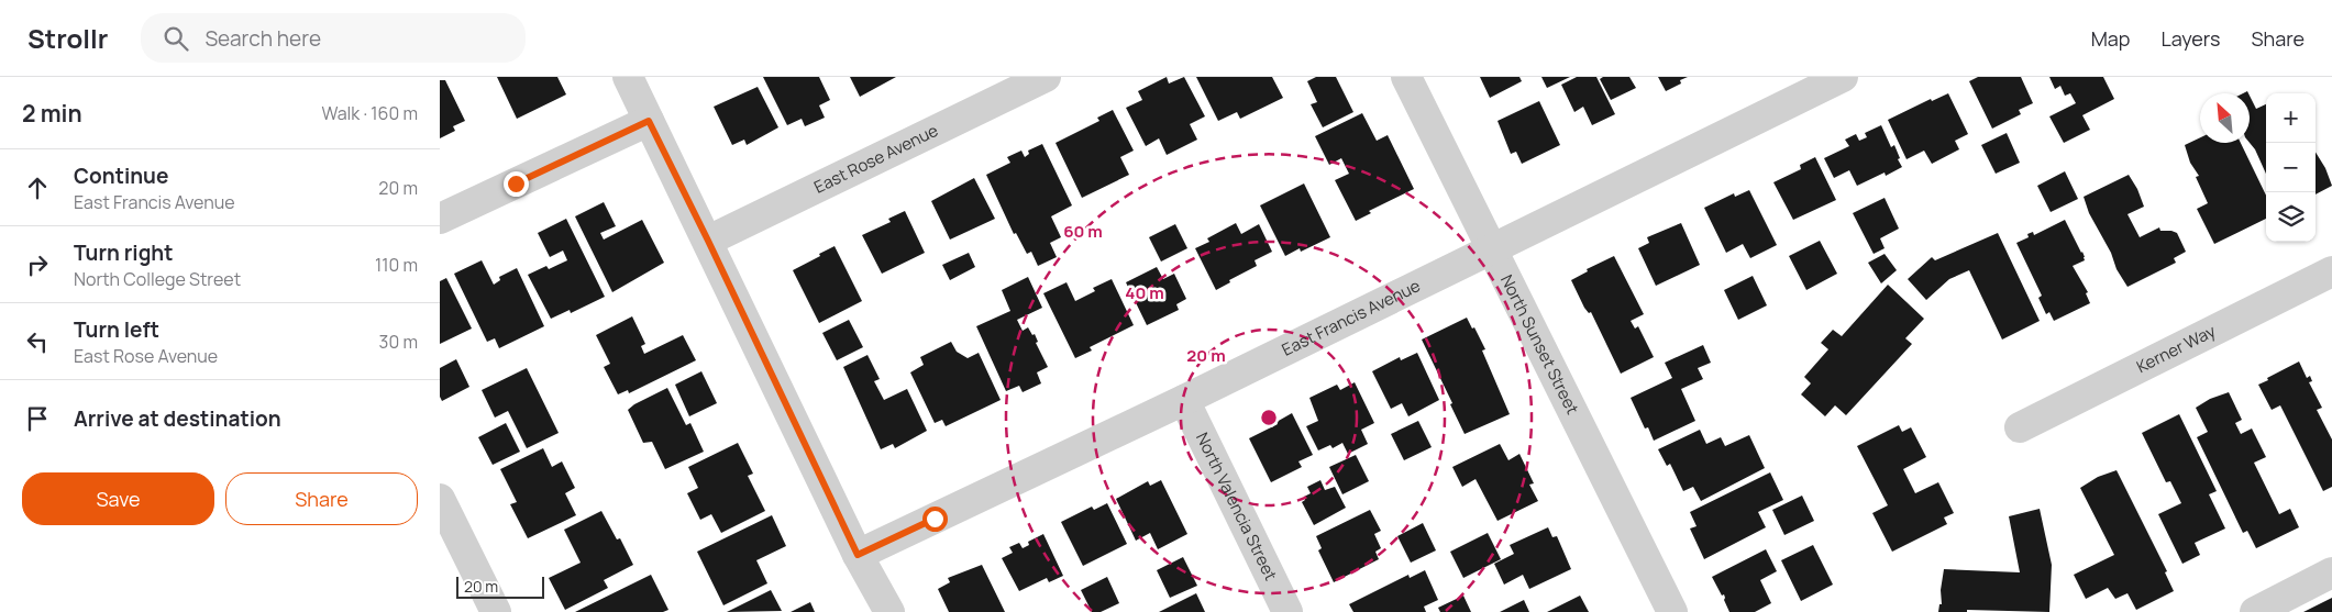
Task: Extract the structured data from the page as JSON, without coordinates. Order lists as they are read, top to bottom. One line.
{"streets":{"street":["East Rose Avenue","East Francis Avenue","North Sunset Street","Kerner Way","North Valencia Street"]},"crossings":[["East Francis Avenue","North Sunset Street"],["East Francis Avenue","North Valencia Street"]],"scale_bar":"20 m","north":"top left","page":{"header":"Strollr","search":"Search here","nav":["Map","Layers","Share"],"heading":["2 min","Walk · 160 m"],"map_buttons":["+","−"],"list":[["Continue","East Francis Avenue","20 m"],["Turn right","North College Street","110 m"],["Turn left","East Rose Avenue","30 m"],"Arrive at destination"],"buttons":["Save","Share"],"scale":"20 m"},"rings":["60 m","40 m","20 m"]}
